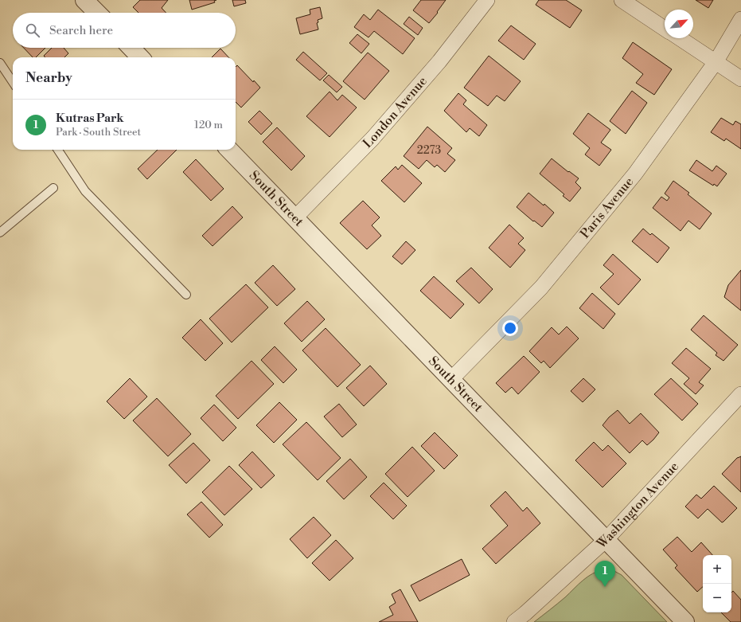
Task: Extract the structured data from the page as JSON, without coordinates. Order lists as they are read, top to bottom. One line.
{"streets":{"street":["London Avenue","South Street","Paris Avenue","Washington Avenue"]},"crossings":[["London Avenue","South Street"],["South Street","Paris Avenue"],["South Street","Washington Avenue"]],"house_numbers":["2273"],"north":"top right","page":{"search":"Search here","heading":"Nearby","list":[{"mark":"1","name":"Kutras Park","note":"Park · South Street","value":"120 m"}],"map_buttons":["+","−"],"pins":"1"}}
